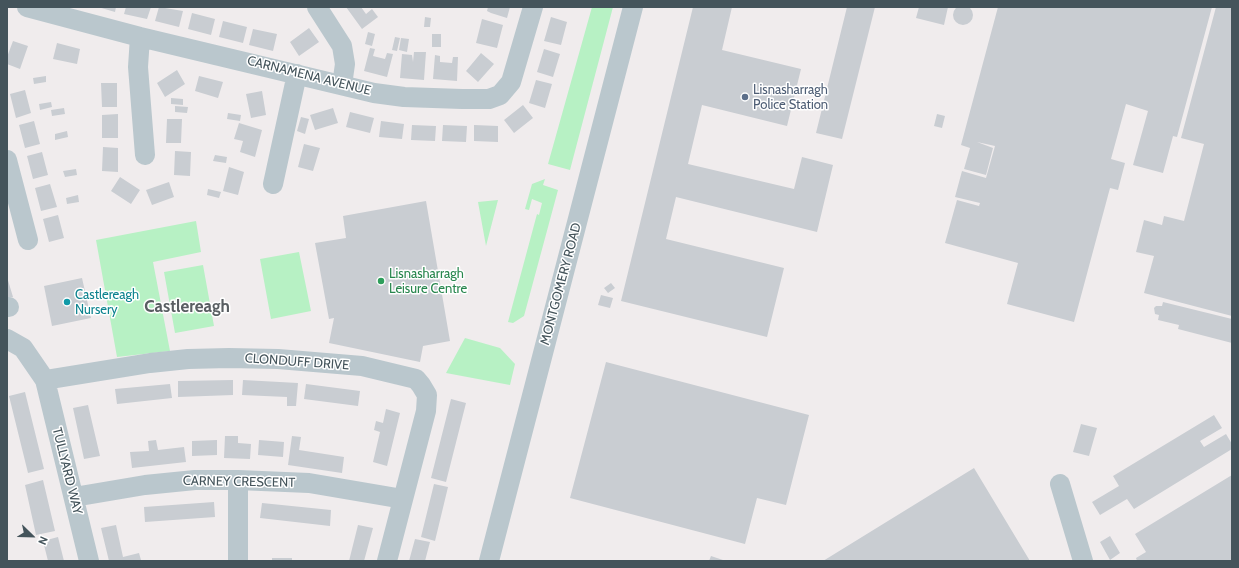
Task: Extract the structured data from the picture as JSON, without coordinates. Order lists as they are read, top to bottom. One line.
{"streets":{"street":["CARNAMENA AVENUE","MONTGOMERY ROAD","CLONDUFF DRIVE","TULLYARD WAY","CARNEY CRESCENT"]},"crossings":[["CLONDUFF DRIVE","TULLYARD WAY"],["CLONDUFF DRIVE","CARNEY CRESCENT"],["TULLYARD WAY","CARNEY CRESCENT"]],"districts":["Castlereagh"],"places":["Lisnasharragh Police Station","Lisnasharragh Leisure Centre","Castlereagh Nursery"],"north":"bottom right"}
